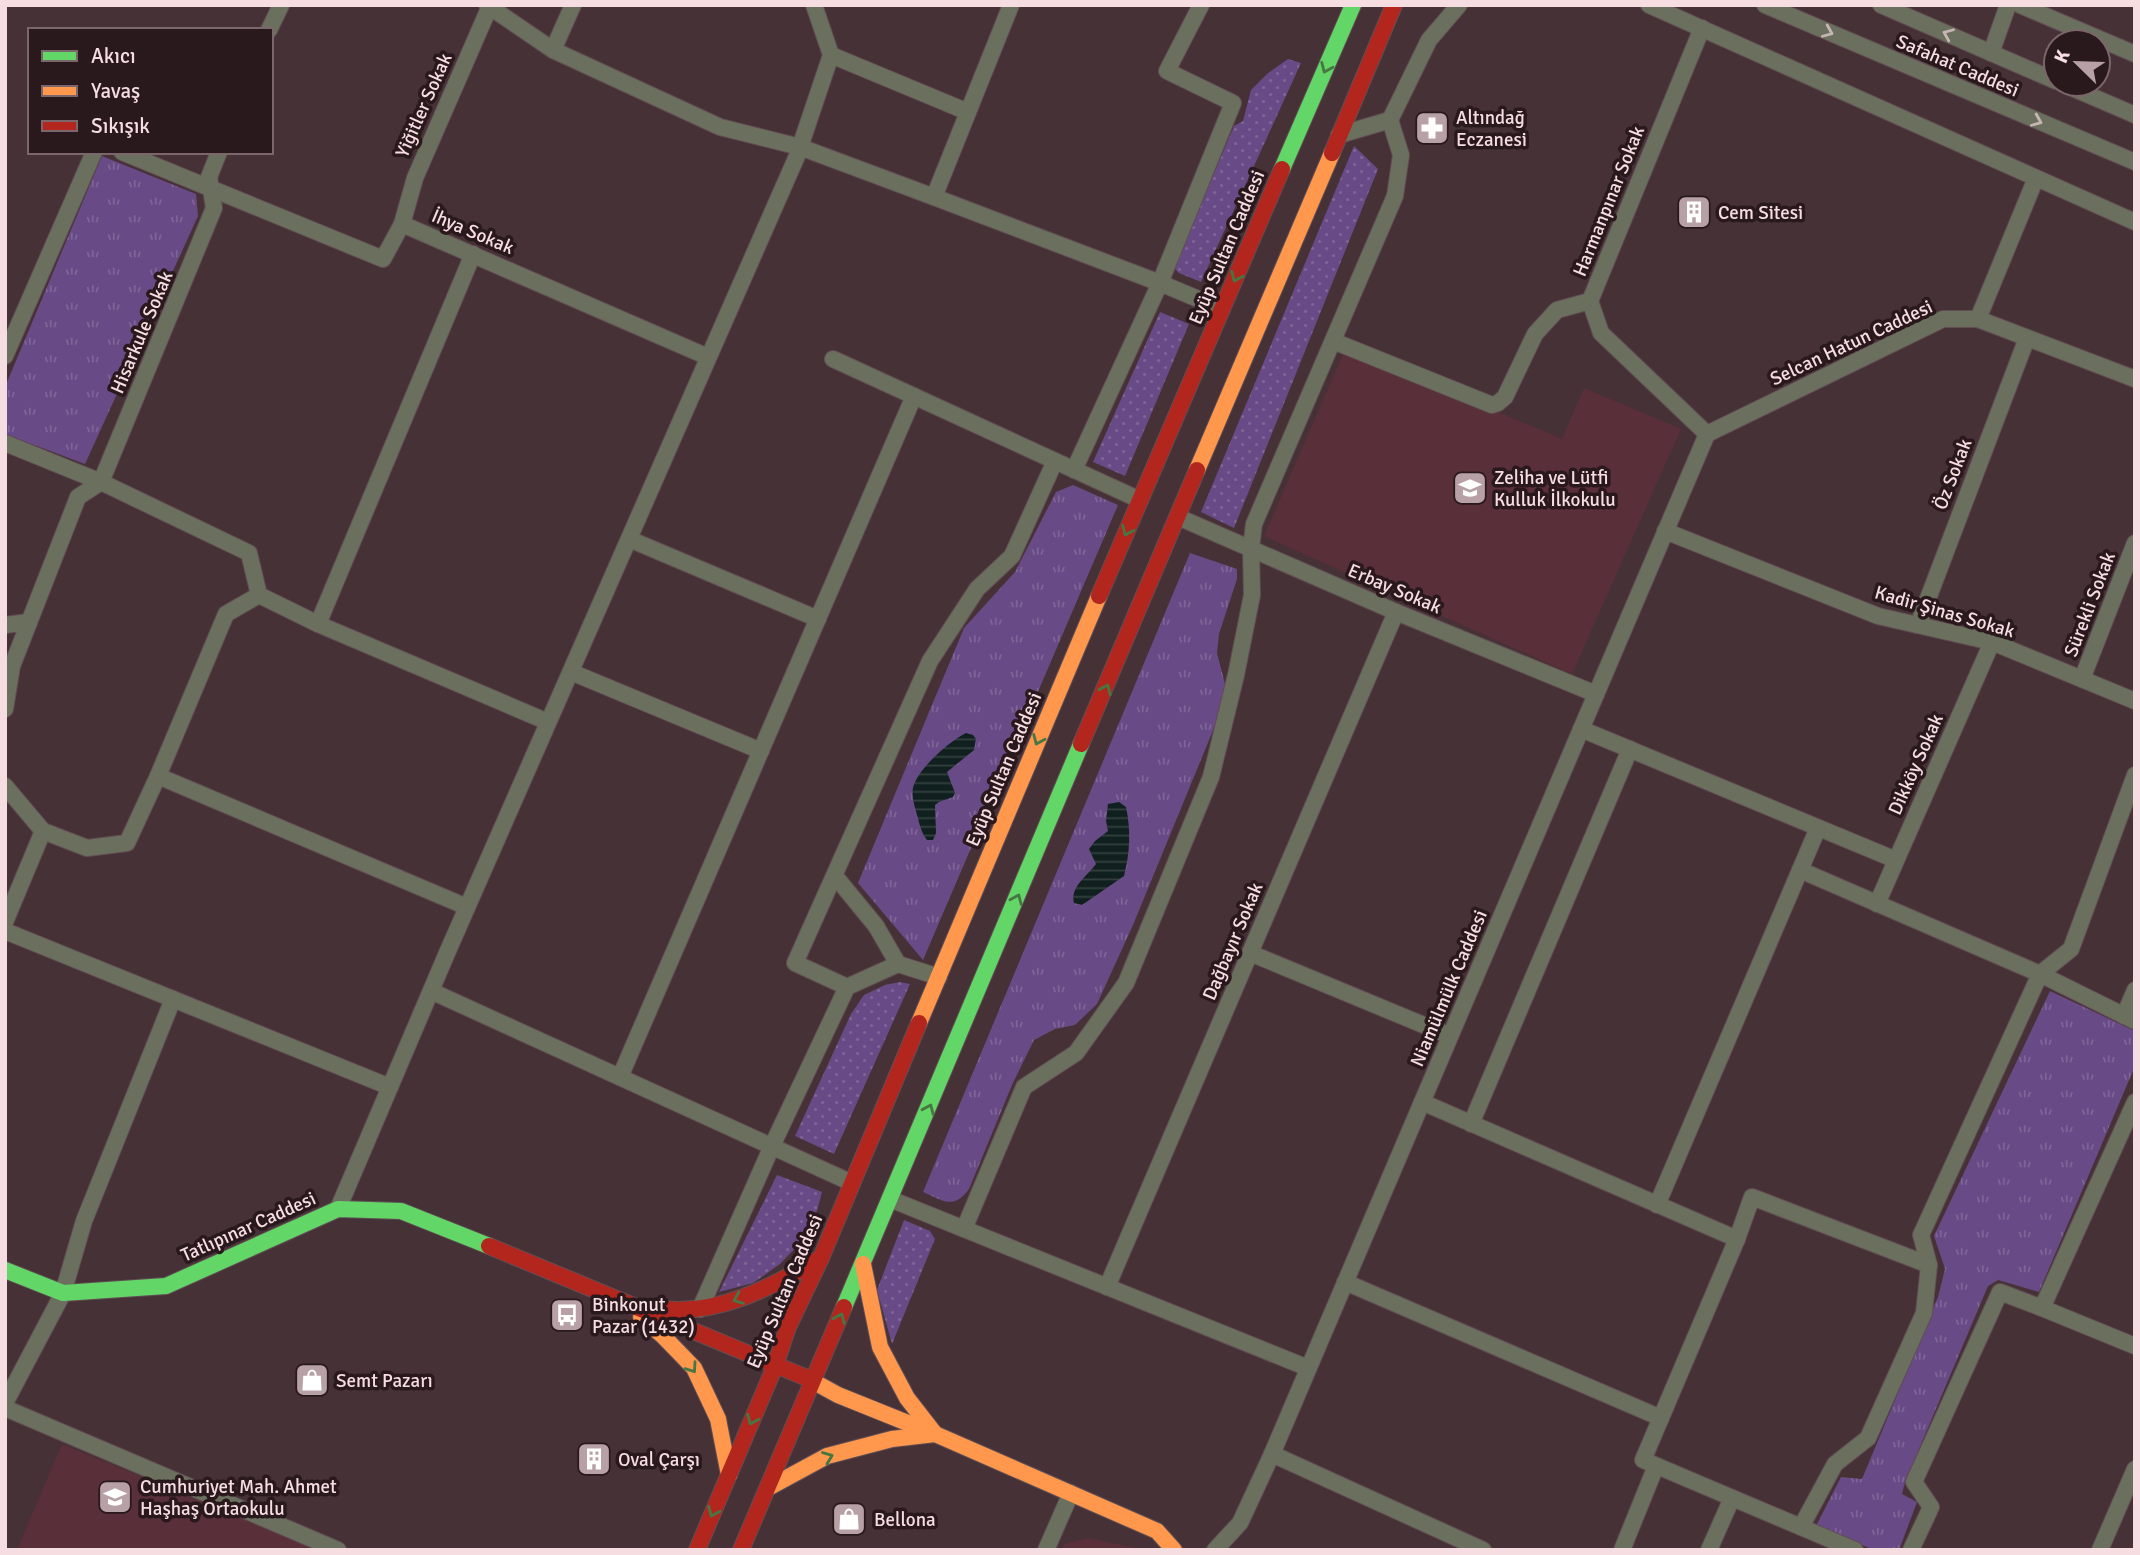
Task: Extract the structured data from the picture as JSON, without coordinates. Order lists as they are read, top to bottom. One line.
{"streets":{"main road":["Eyüp Sultan Caddesi","Tatlıpınar Caddesi"],"street":["Safahat Caddesi","Yiğitler Sokak","Harmanpınar Sokak","İhya Sokak","Hisarkule Sokak","Selcan Hatun Caddesi","Öz Sokak","Erbay Sokak","Sürekli Sokak","Kadir Şinas Sokak","Dikköy Sokak","Dağbayır Sokak","Niamülmülk Caddesi"]},"crossings":[["Yiğitler Sokak","İhya Sokak"],["Harmanpınar Sokak","Selcan Hatun Caddesi"],["Harmanpınar Sokak","Niamülmülk Caddesi"],["İhya Sokak","Hisarkule Sokak"],["Selcan Hatun Caddesi","Öz Sokak"],["Selcan Hatun Caddesi","Niamülmülk Caddesi"],["Öz Sokak","Kadir Şinas Sokak"],["Erbay Sokak","Dağbayır Sokak"],["Erbay Sokak","Niamülmülk Caddesi"],["Sürekli Sokak","Kadir Şinas Sokak"],["Kadir Şinas Sokak","Dikköy Sokak"],["Kadir Şinas Sokak","Niamülmülk Caddesi"]],"places":{"pharmacy":["Altındağ Eczanesi"],"building":["Cem Sitesi","Oval Çarşı"],"school or university":["Zeliha ve Lütfi Kulluk İlkokulu","Cumhuriyet Mah. Ahmet Haşhaş Ortaokulu"],"bus stop":["Binkonut Pazar (1432)"],"shop":["Semt Pazarı","Bellona"]},"legend":["Akıcı","Yavaş","Sıkışık"],"north":"top left"}
